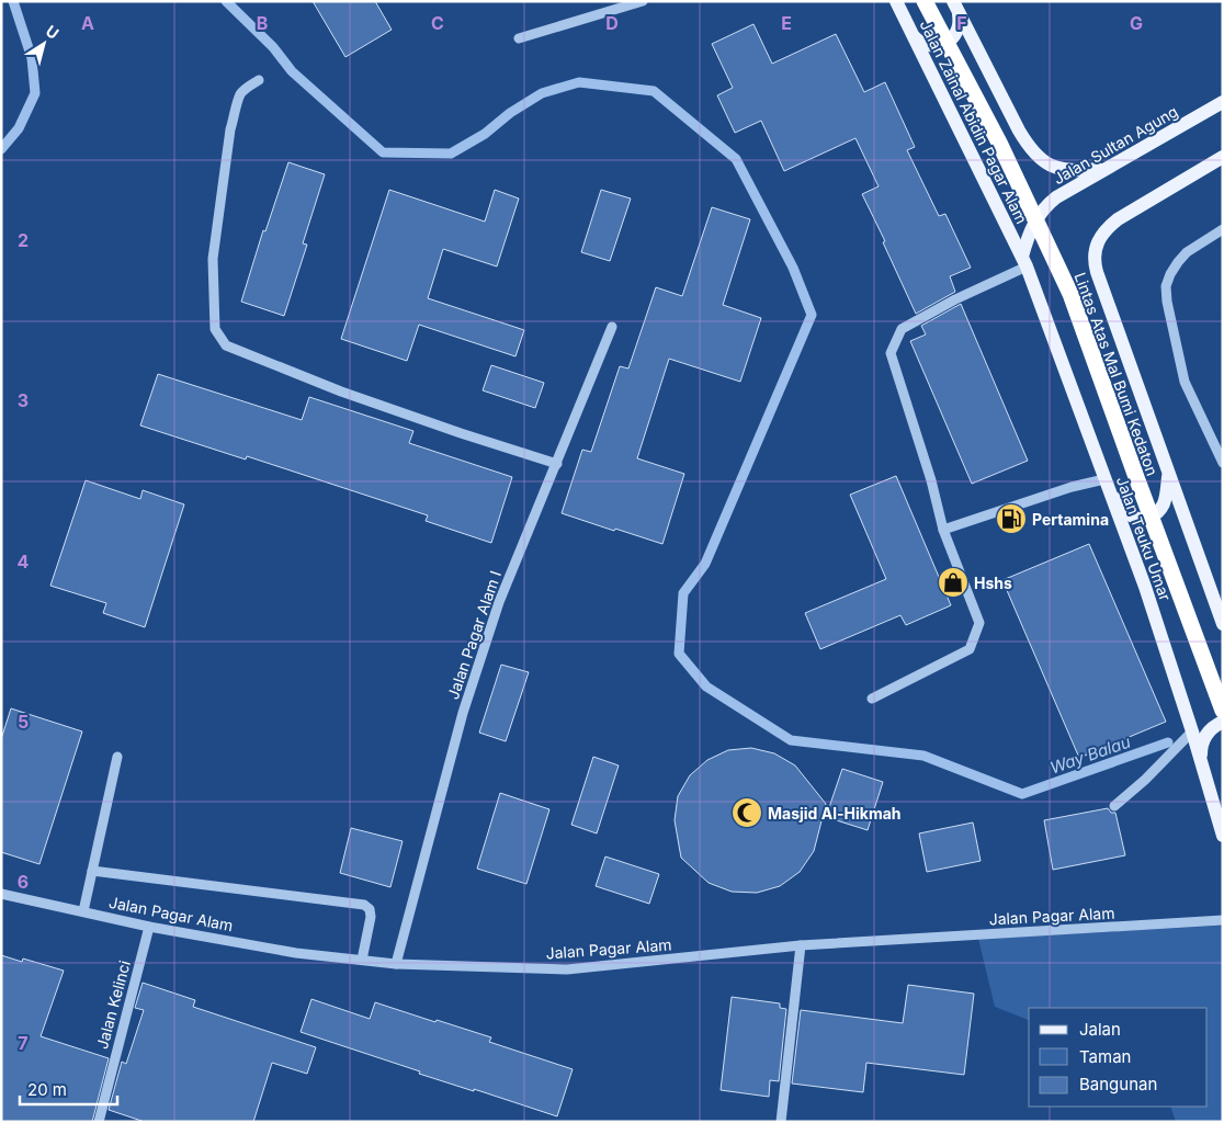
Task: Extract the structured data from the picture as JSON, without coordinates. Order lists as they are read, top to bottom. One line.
{"streets":{"highway":["Lintas Atas Mal Bumi Kedaton"],"main road":["Jalan Zainal Abidin Pagar Alam","Jalan Sultan Agung","Jalan Teuku Umar"],"street":["Jalan Pagar Alam I","Jalan Pagar Alam","Jalan Kelinci"]},"crossings":[["Jalan Zainal Abidin Pagar Alam","Jalan Sultan Agung"],["Jalan Zainal Abidin Pagar Alam","Jalan Teuku Umar"],["Jalan Sultan Agung","Jalan Teuku Umar"],["Jalan Pagar Alam I","Jalan Pagar Alam"],["Jalan Pagar Alam","Jalan Kelinci"]],"water":["Way Balau"],"places":{"fuel station":["Pertamina"],"shop":["Hshs"],"mosque":["Masjid Al-Hikmah"]},"legend":["Jalan","Taman","Bangunan"],"scale_bar":"20 m","north":"top right","grid":{"columns":["A","B","C","D","E","F","G"],"rows":["2","3","4","5","6","7"]}}
